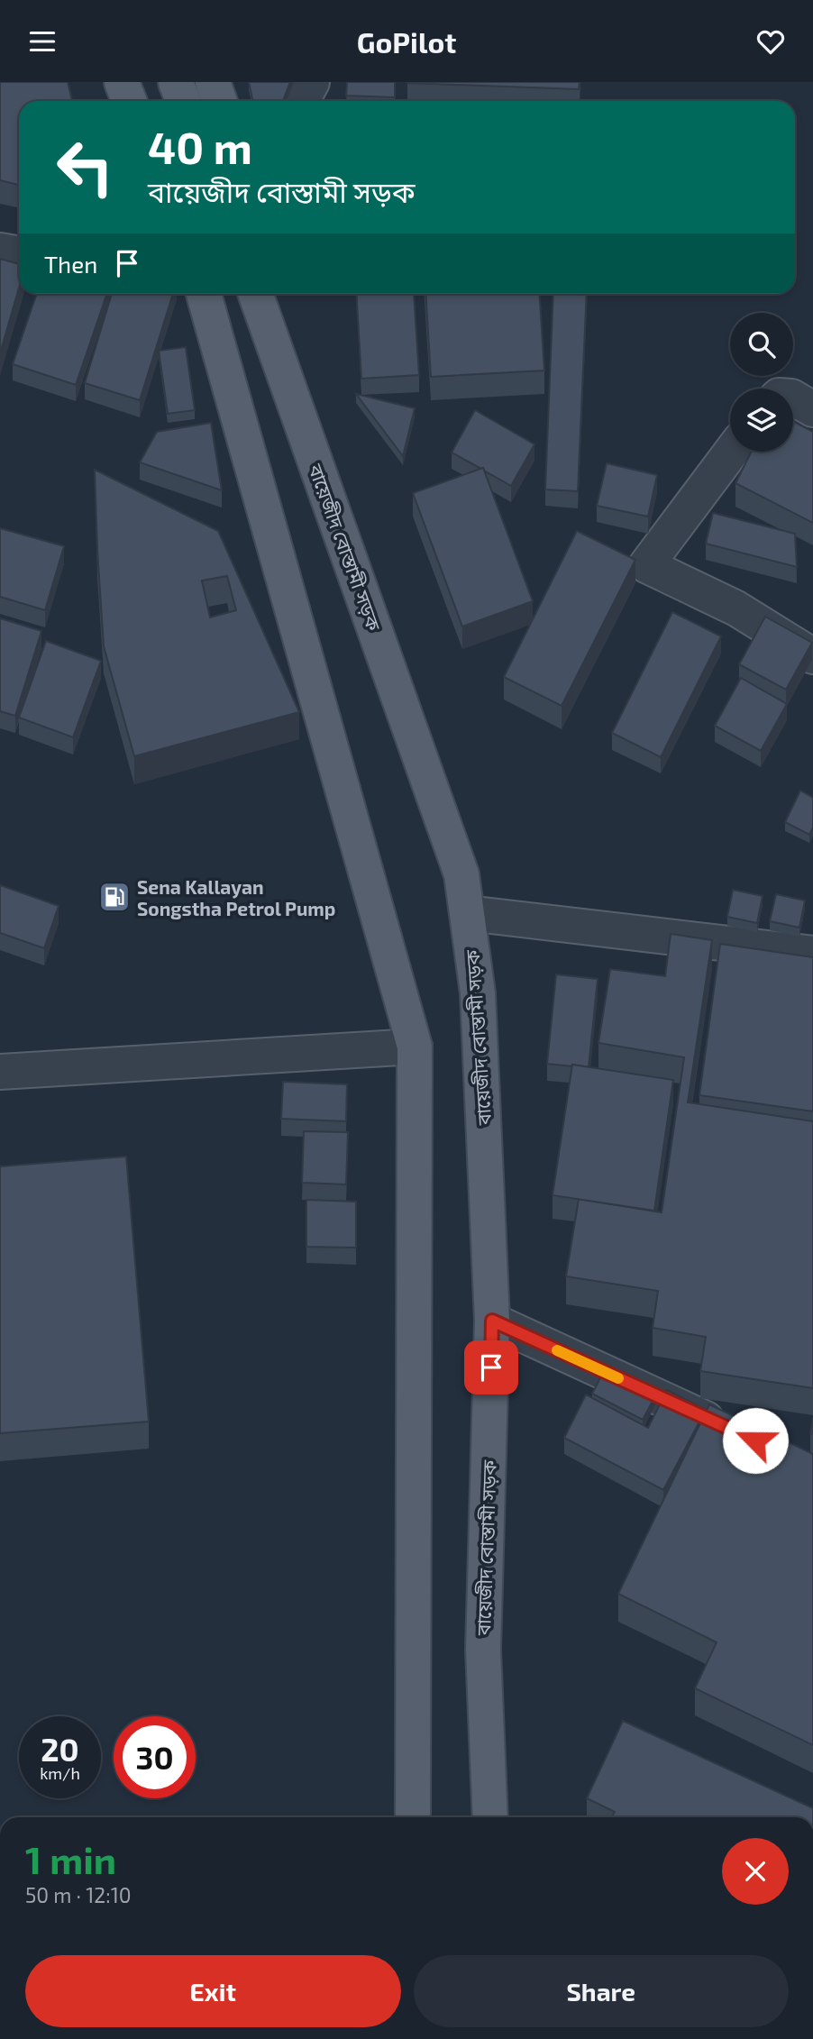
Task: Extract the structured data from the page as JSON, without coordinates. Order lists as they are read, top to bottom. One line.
{"streets":{"main road":["বায়েজীদ বোস্তামী সড়ক"]},"places":{"fuel station":["Sena Kallayan Songstha Petrol Pump"]},"page":{"header":"GoPilot","turn":["40 m","বায়েজীদ বোস্তামী সড়ক"],"then":"Then","speed":"20 km/h","limit":"30","heading":["1 min","50 m · 12:10"],"buttons":["Exit","Share"]}}
